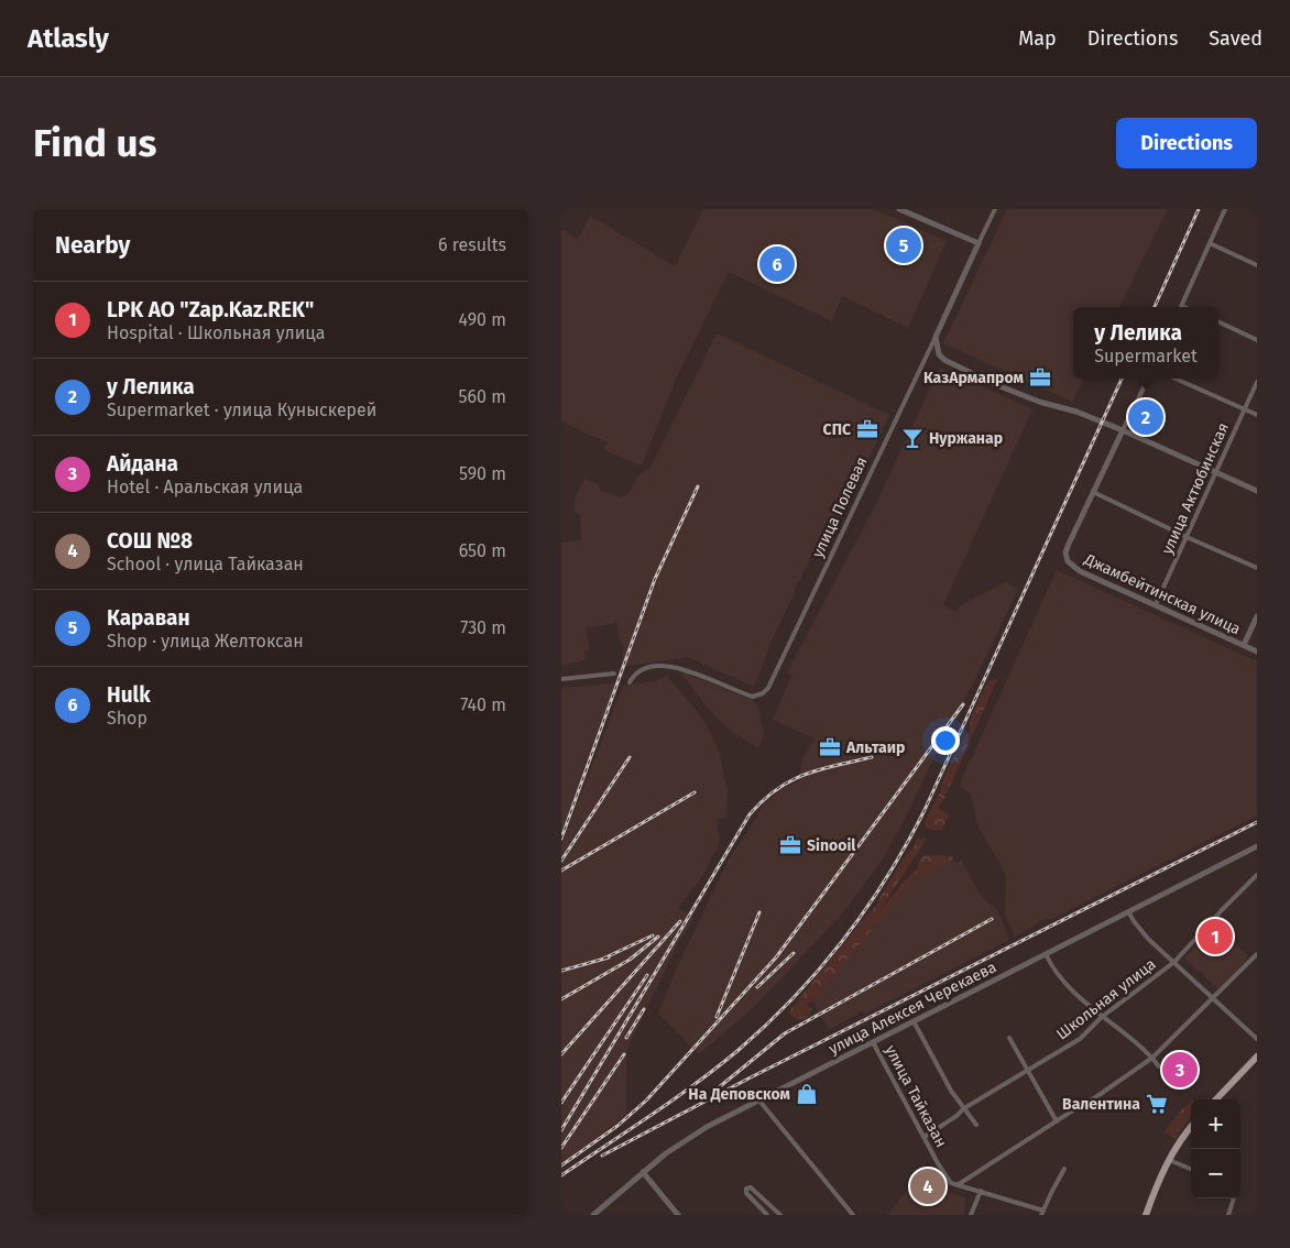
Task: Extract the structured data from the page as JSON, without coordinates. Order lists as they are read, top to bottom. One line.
{"streets":{"street":["улица Актюбинская","улица Полевая","Джамбейтинская улица","Школьная улица","улица Алексея Черекаева","улица Тайказан"]},"crossings":[["улица Актюбинская","Джамбейтинская улица"],["Школьная улица","улица Тайказан"],["улица Алексея Черекаева","улица Тайказан"]],"places":{"office":["КазАрмапром","СПС","Альтаир","Sinooil"],"bar":["Нуржанар"],"shop":["На Деповском"],"supermarket":["Валентина"]},"page":{"header":"Atlasly","nav":["Map","Directions","Saved"],"buttons":"Directions","title":"Find us","heading":["Nearby","6 results"],"pins":["5","6","2","1","3","4"],"list":[{"mark":"1","name":"LPK AO \"Zap.Kaz.REK\"","note":"Hospital · Школьная улица","value":"490 m"},{"mark":"2","name":"у Лелика","note":"Supermarket · улица Куныскерей","value":"560 m"},{"mark":"3","name":"Айдана","note":"Hotel · Аральская улица","value":"590 m"},{"mark":"4","name":"СОШ №8","note":"School · улица Тайказан","value":"650 m"},{"mark":"5","name":"Караван","note":"Shop · улица Желтоксан","value":"730 m"},{"mark":"6","name":"Hulk","note":"Shop","value":"740 m"}],"popup":["у Лелика","Supermarket"],"map_buttons":["+","−"]}}
